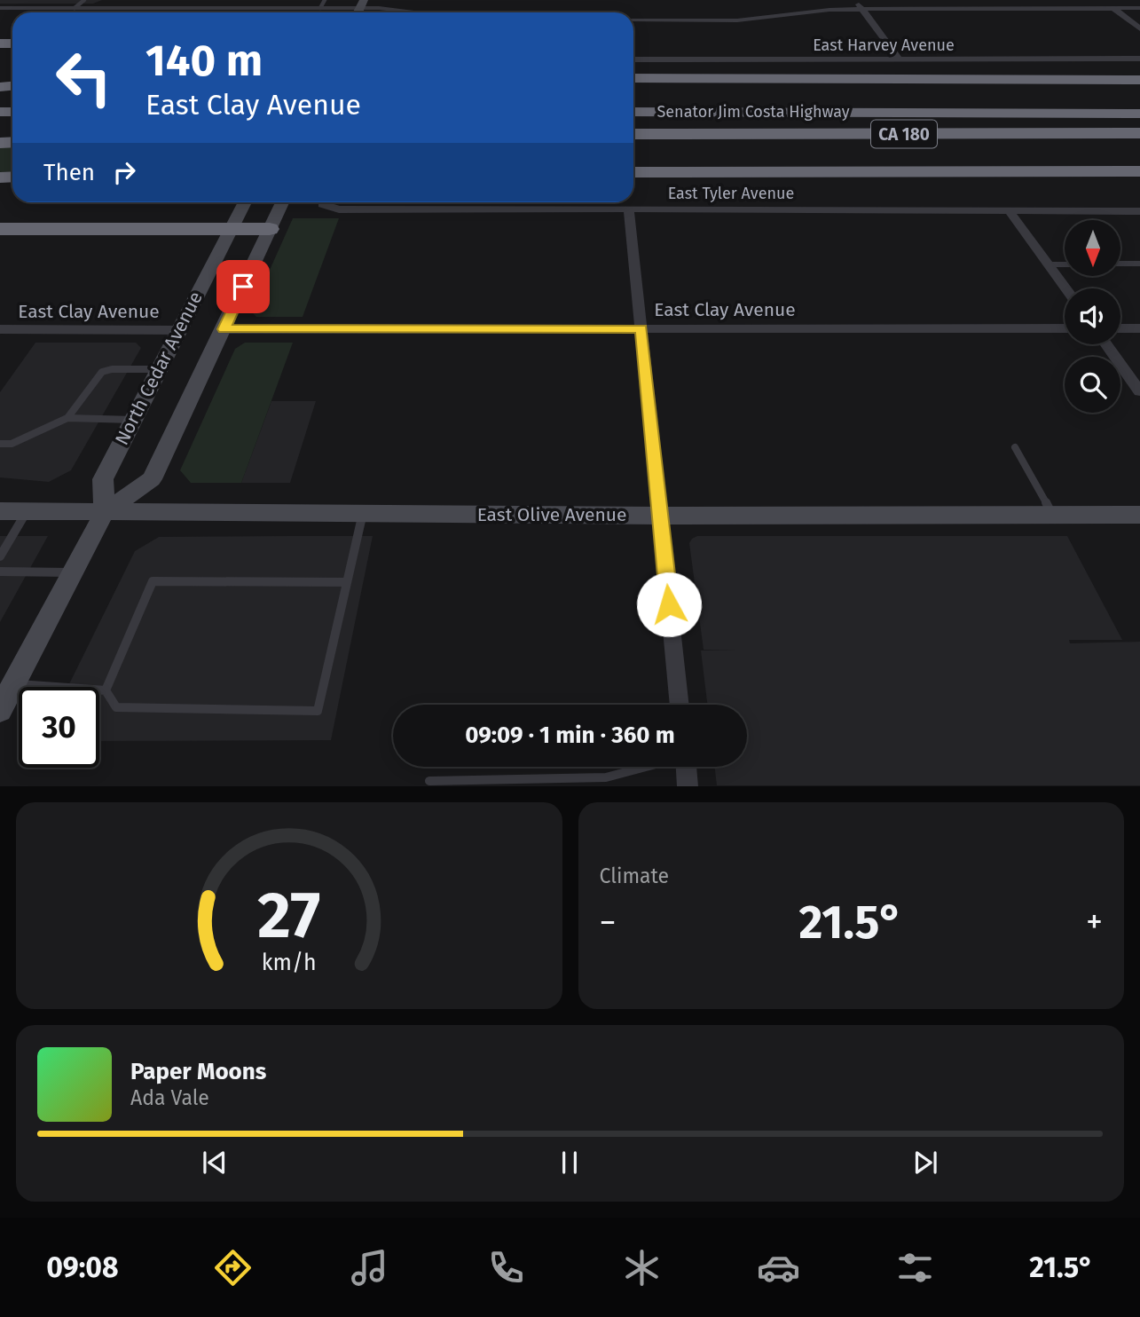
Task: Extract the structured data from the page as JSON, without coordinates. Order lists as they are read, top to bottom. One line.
{"streets":{"highway":["Senator Jim Costa Highway","CA 180"],"main road":["North Cedar Avenue","East Olive Avenue"],"street":["East Harvey Avenue","East Tyler Avenue","East Clay Avenue"]},"crossings":[["East Clay Avenue","North Cedar Avenue"],["North Cedar Avenue","East Olive Avenue"]],"north":"bottom","page":{"turn":["140 m","East Clay Avenue"],"then":"Then","limit":"30","trip":"09:09 · 1 min · 360 m","tile":"Climate","heat":["−","21.5°","+"],"song":["Paper Moons","Ada Vale"],"tabs":["09:08","21.5°"],"gauge":["27","km/h"]}}
